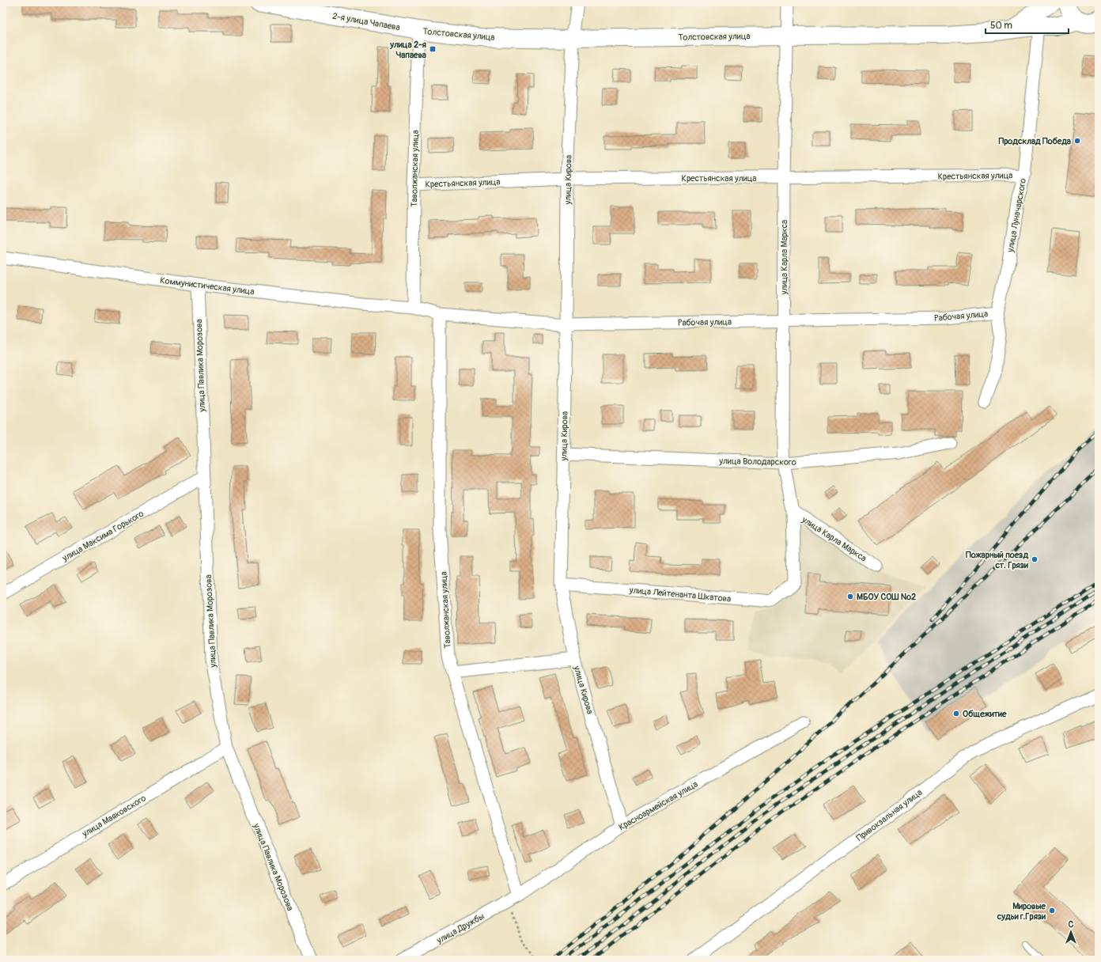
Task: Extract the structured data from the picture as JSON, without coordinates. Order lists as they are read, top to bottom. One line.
{"streets":{"main road":["2-я улица Чапаева","Толстовская улица"],"street":["Таволжанская улица","Крестьянская улица","улица Кирова","улица Луначарского","улица Карла Маркса","Коммунистическая улица","Рабочая улица","улица Павлика Морозова","улица Володарского","улица Максима Горького","улица Лейтенанта Шкатова","Красноармейская улица","Привокзальная улица","улица Маяковского","улица Дружбы"]},"crossings":[["2-я улица Чапаева","Толстовская улица"],["2-я улица Чапаева","Таволжанская улица"],["Толстовская улица","Таволжанская улица"],["Толстовская улица","улица Кирова"],["Толстовская улица","улица Луначарского"],["Толстовская улица","улица Карла Маркса"],["Таволжанская улица","Крестьянская улица"],["Таволжанская улица","Коммунистическая улица"],["Таволжанская улица","Рабочая улица"],["Таволжанская улица","Красноармейская улица"],["Таволжанская улица","улица Дружбы"],["Крестьянская улица","улица Кирова"],["Крестьянская улица","улица Луначарского"],["Крестьянская улица","улица Карла Маркса"],["улица Кирова","Рабочая улица"],["улица Кирова","улица Володарского"],["улица Кирова","улица Лейтенанта Шкатова"],["улица Кирова","Красноармейская улица"],["улица Луначарского","Рабочая улица"],["улица Карла Маркса","Рабочая улица"],["улица Карла Маркса","улица Володарского"],["улица Карла Маркса","улица Лейтенанта Шкатова"],["Коммунистическая улица","Рабочая улица"],["Коммунистическая улица","улица Павлика Морозова"],["улица Павлика Морозова","улица Максима Горького"],["улица Павлика Морозова","улица Маяковского"],["Красноармейская улица","улица Дружбы"]],"places":{"transit":["улица 2-я Чапаева"],"other":["Продсклад Победа","Пожарный поезд ст. Грязи","МБОУ СОШ №2","Общежитие","Мировые судьи г.Грязи"]},"scale_bar":"50 m","north":"top"}
